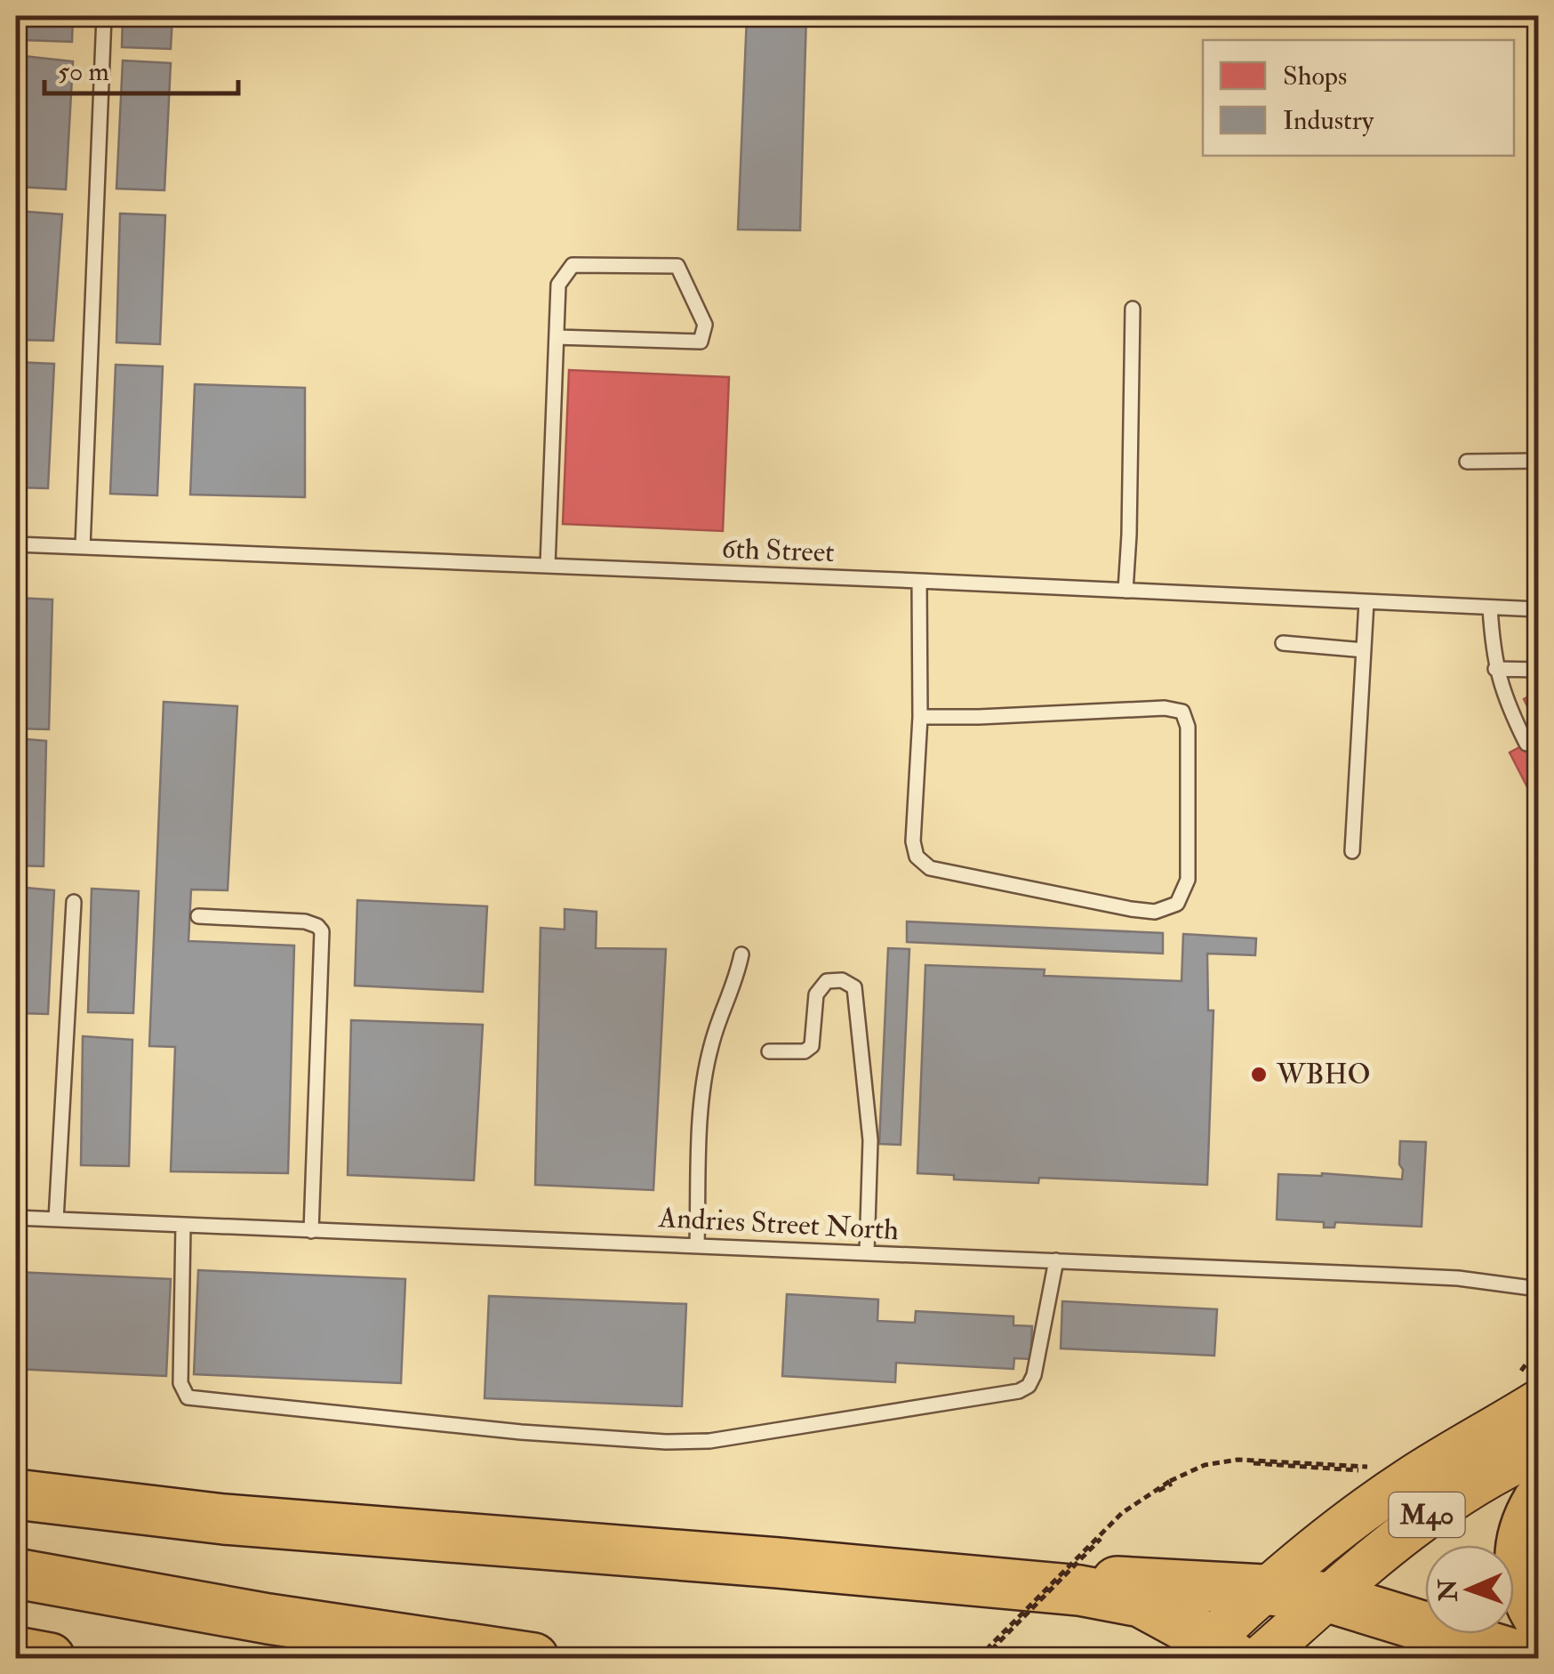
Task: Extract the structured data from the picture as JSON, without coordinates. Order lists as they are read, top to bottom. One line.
{"streets":{"main road":["M40"],"lane":["6th Street","Andries Street North"]},"places":["WBHO"],"legend":["Shops","Industry"],"scale_bar":"50 m","north":"left"}
